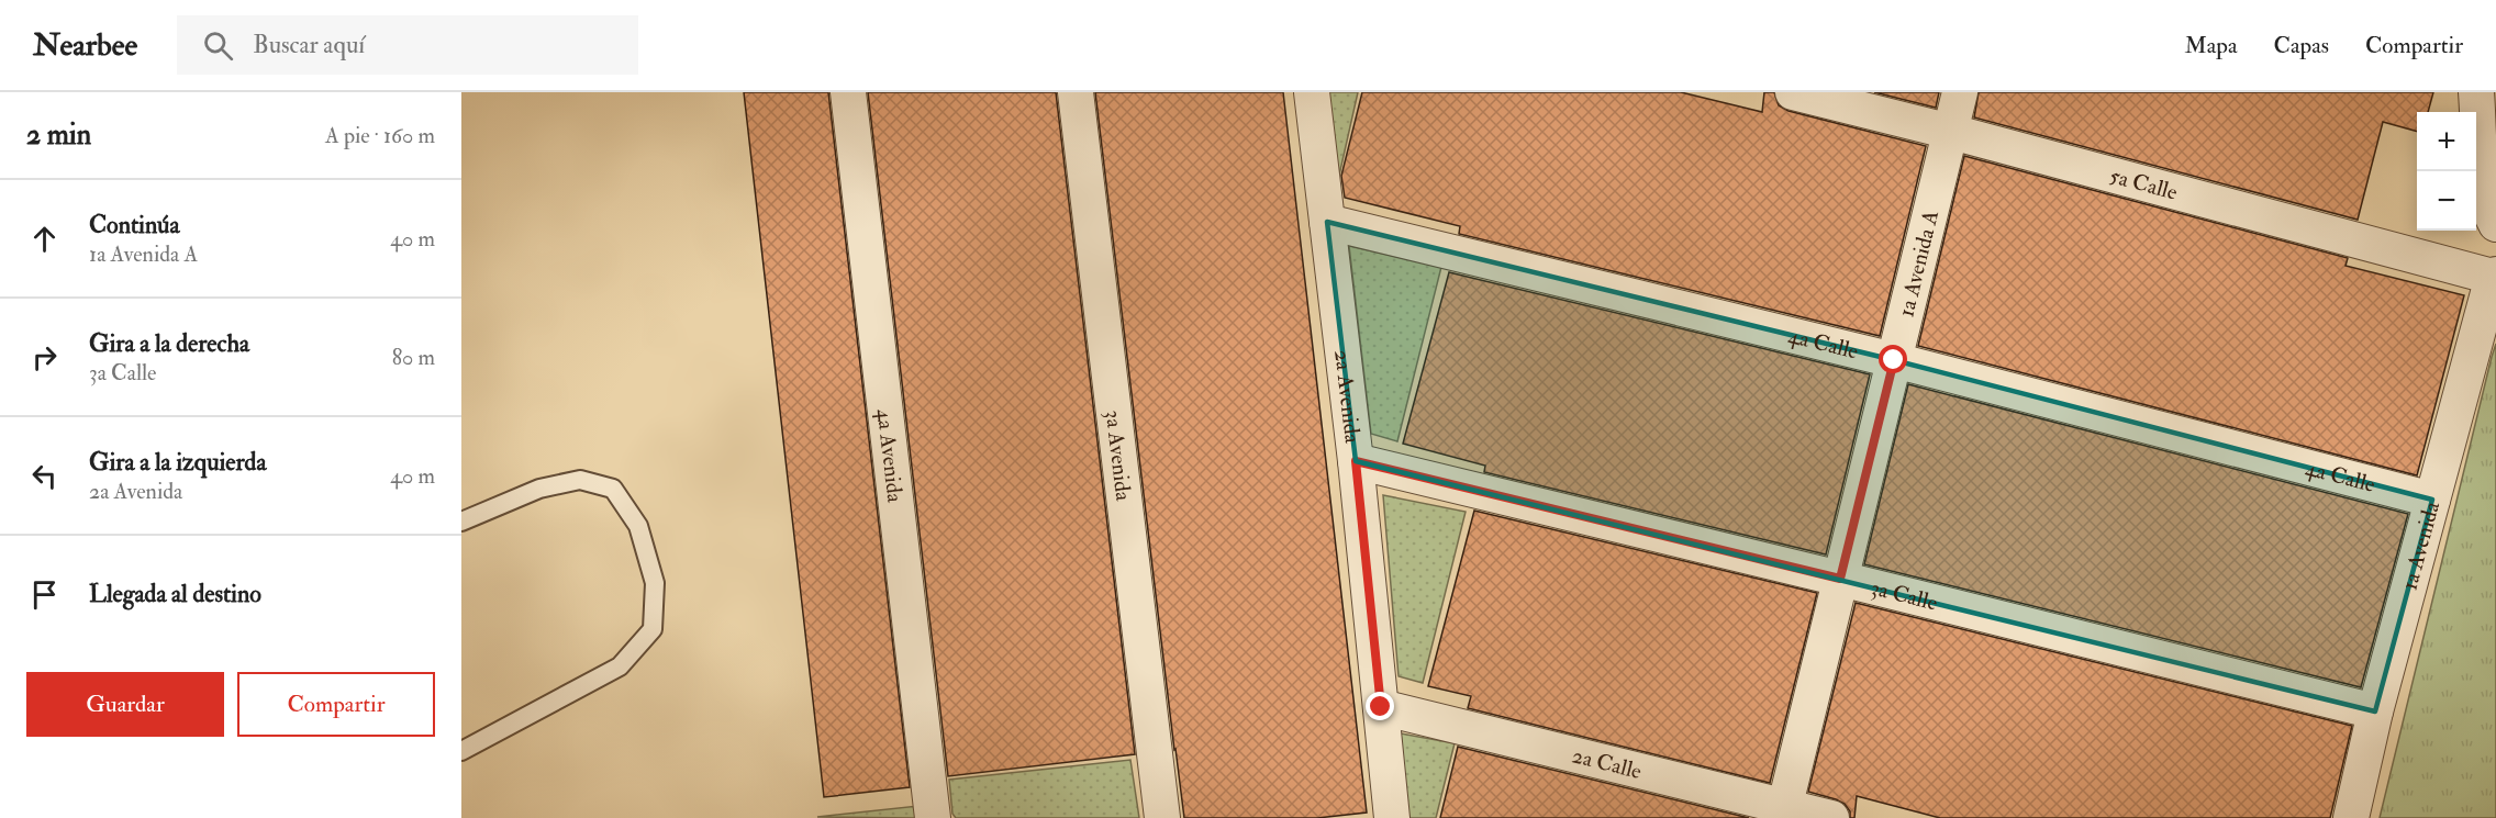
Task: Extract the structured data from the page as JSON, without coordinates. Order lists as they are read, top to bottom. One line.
{"streets":{"street":["5a Calle","1a Avenida A","4a Calle","2a Avenida","3a Avenida","4a Avenida","1a Avenida","3a Calle","2a Calle"]},"crossings":[["5a Calle","1a Avenida A"],["5a Calle","1a Avenida"],["1a Avenida A","4a Calle"],["1a Avenida A","3a Calle"],["1a Avenida A","2a Calle"],["4a Calle","2a Avenida"],["4a Calle","1a Avenida"],["2a Avenida","3a Calle"],["2a Avenida","2a Calle"],["1a Avenida","3a Calle"]],"page":{"header":"Nearbee","search":"Buscar aquí","nav":["Mapa","Capas","Compartir"],"heading":["2 min","A pie · 160 m"],"map_buttons":["+","−"],"list":[["Continúa","1a Avenida A","40 m"],["Gira a la derecha","3a Calle","80 m"],["Gira a la izquierda","2a Avenida","40 m"],"Llegada al destino"],"buttons":["Guardar","Compartir"]}}
